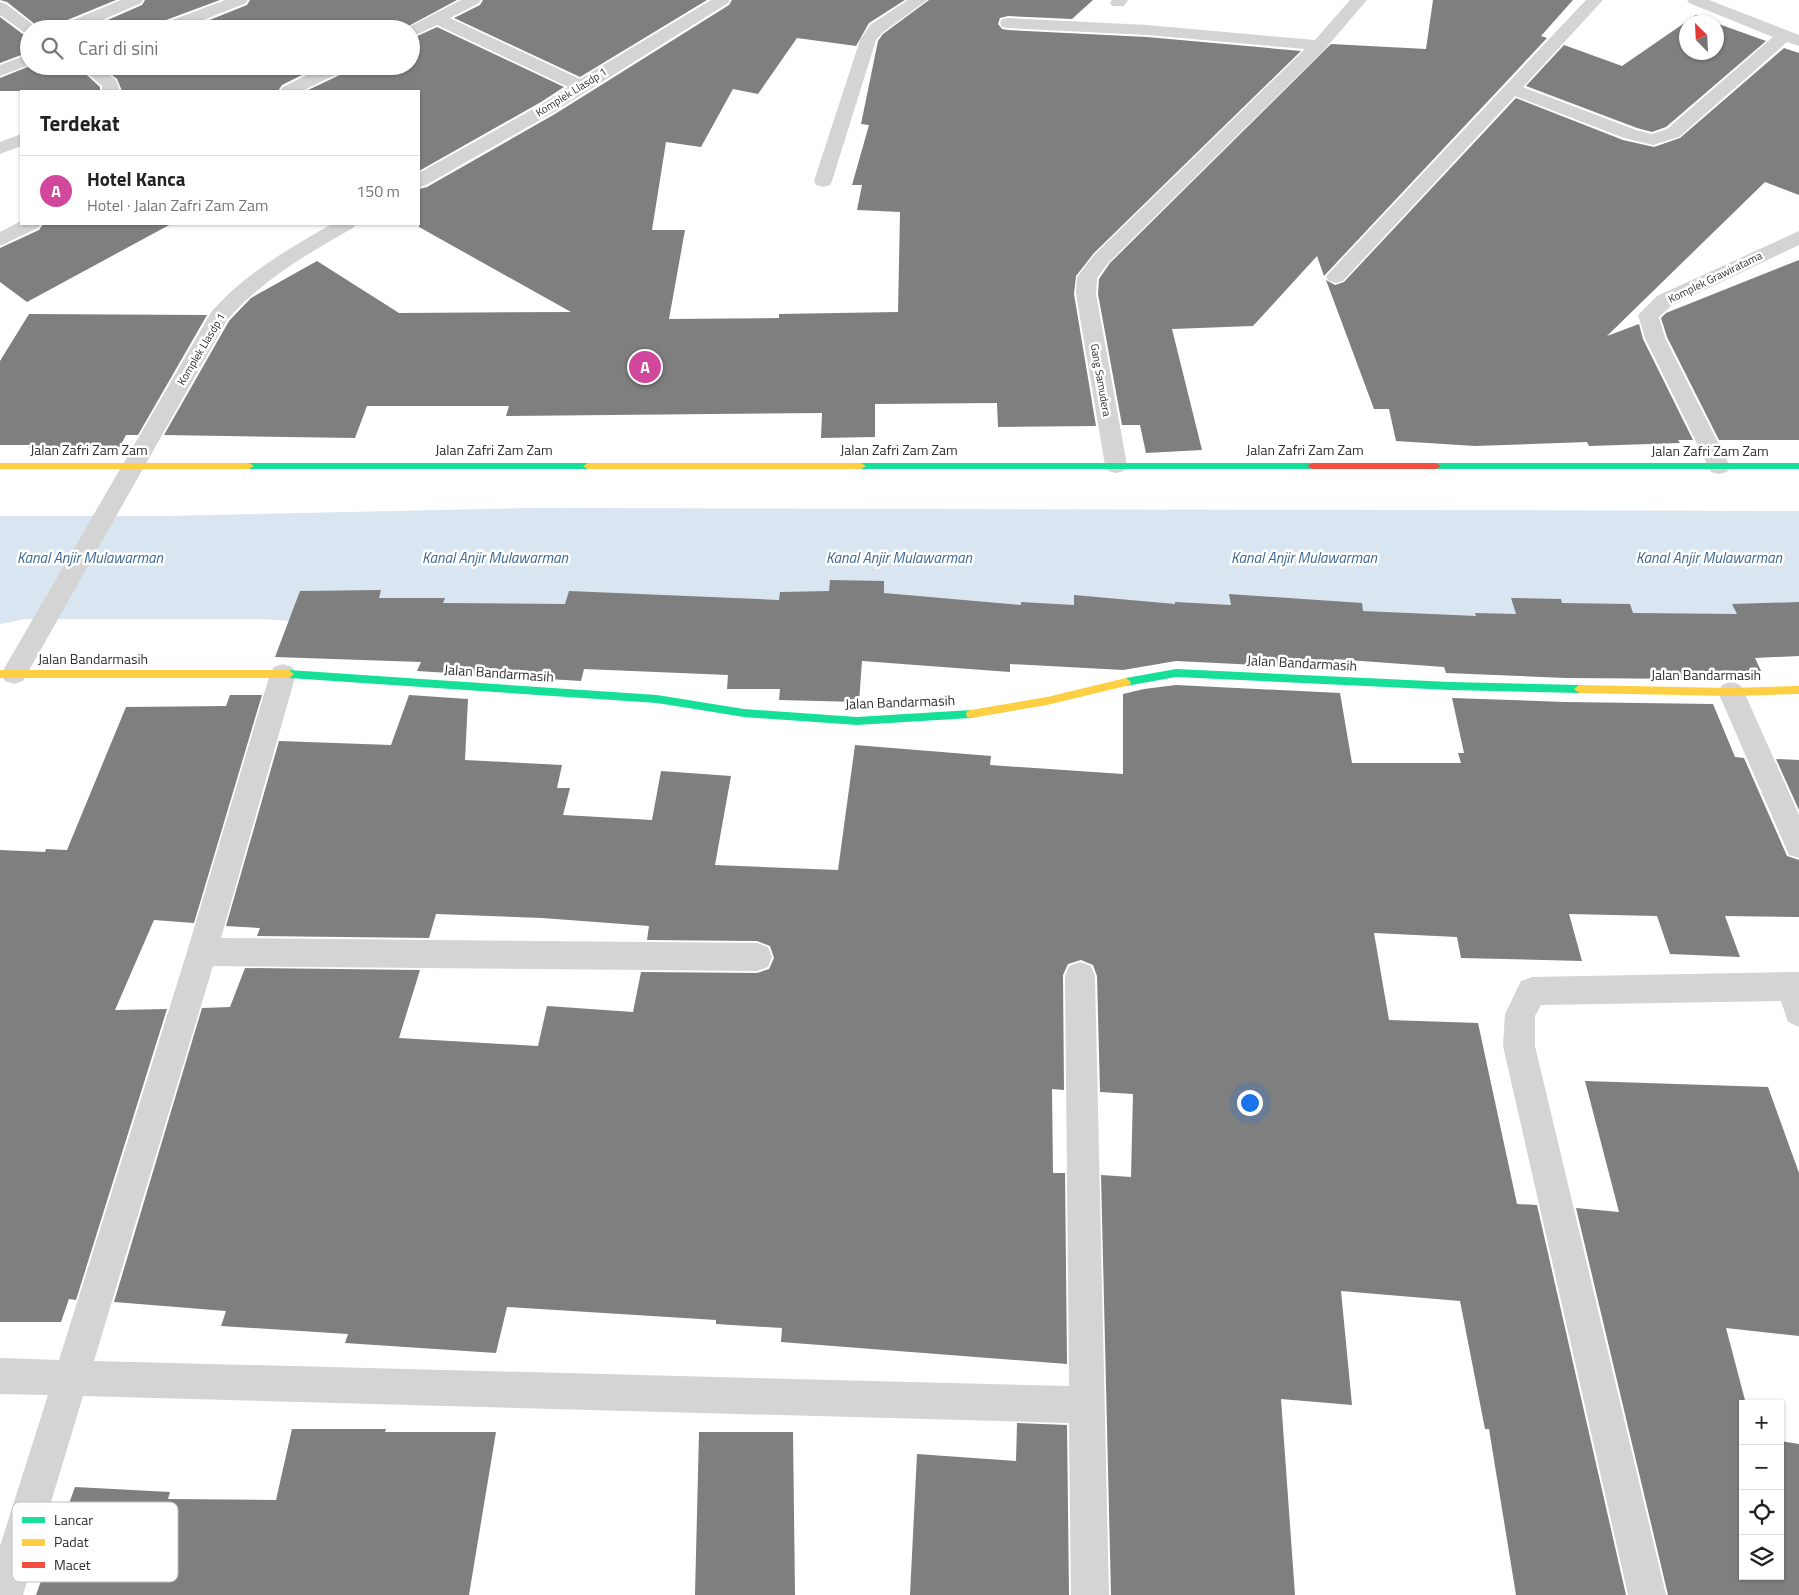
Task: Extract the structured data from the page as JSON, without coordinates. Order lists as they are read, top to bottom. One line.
{"streets":{"main road":["Jalan Zafri Zam Zam","Jalan Bandarmasih"],"street":["Komplek Llasdp 1","Komplek Grawiratama","Gang Samudera"]},"crossings":[["Komplek Llasdp 1","Jalan Zafri Zam Zam"],["Komplek Llasdp 1","Jalan Bandarmasih"],["Komplek Grawiratama","Jalan Zafri Zam Zam"],["Gang Samudera","Jalan Zafri Zam Zam"]],"water":["Kanal Anjir Mulawarman"],"legend":["Lancar","Padat","Macet"],"north":"top left","page":{"search":"Cari di sini","heading":"Terdekat","list":[{"mark":"A","name":"Hotel Kanca","note":"Hotel · Jalan Zafri Zam Zam","value":"150 m"}],"pins":"A","map_buttons":["+","−"]}}
